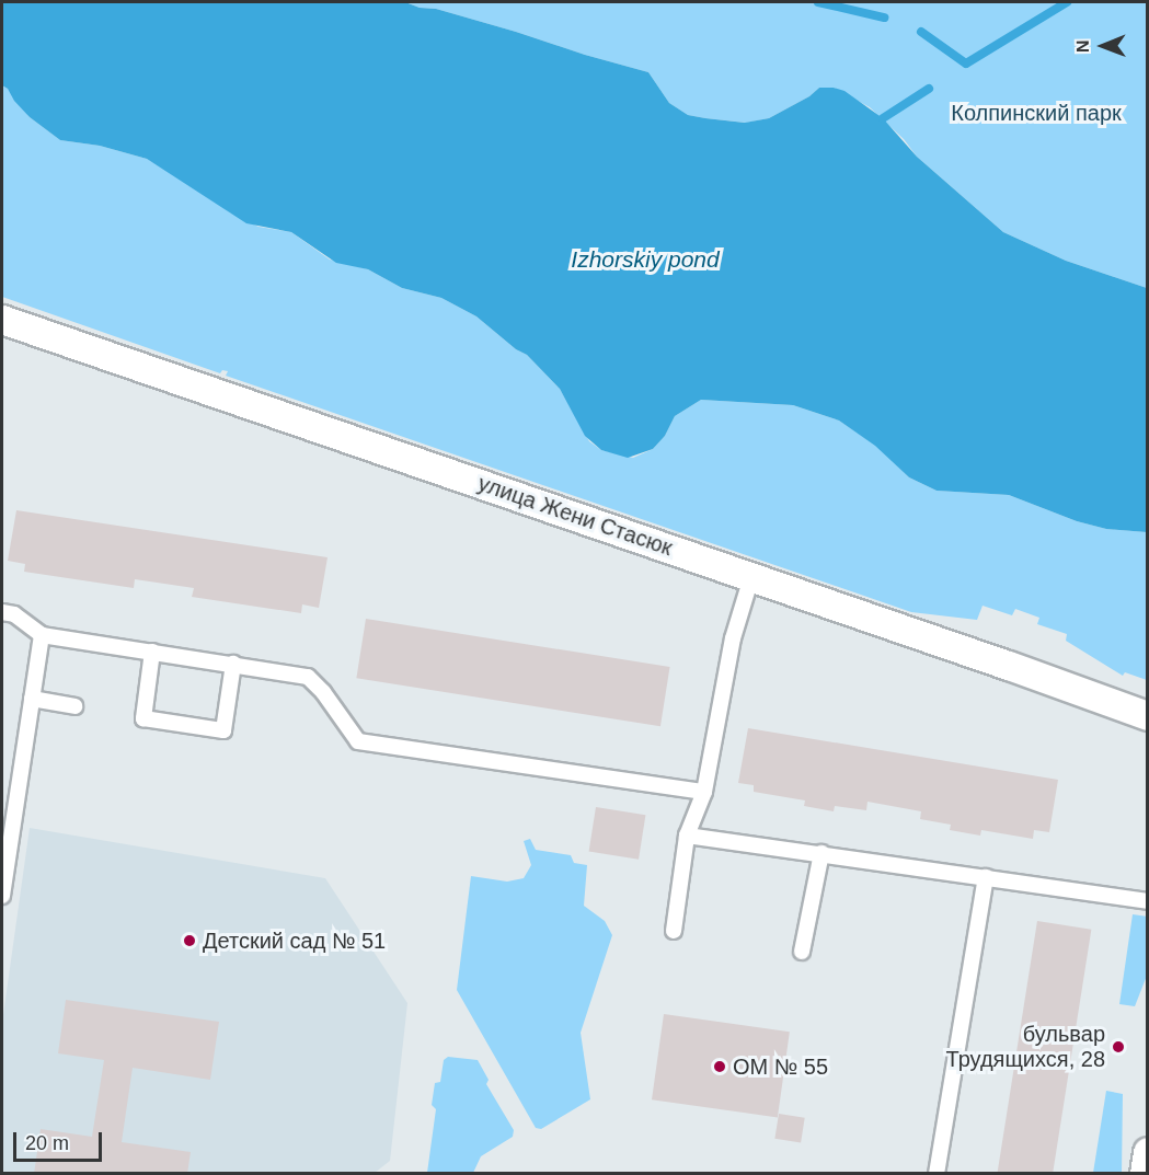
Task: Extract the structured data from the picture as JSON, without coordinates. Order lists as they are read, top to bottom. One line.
{"streets":{"street":["улица Жени Стасюк"]},"water":["Izhorskiy pond"],"parks":["Колпинский парк"],"places":["Детский сад № 51","бульвар Трудящихся, 28","ОМ № 55"],"scale_bar":"20 m","north":"left"}
